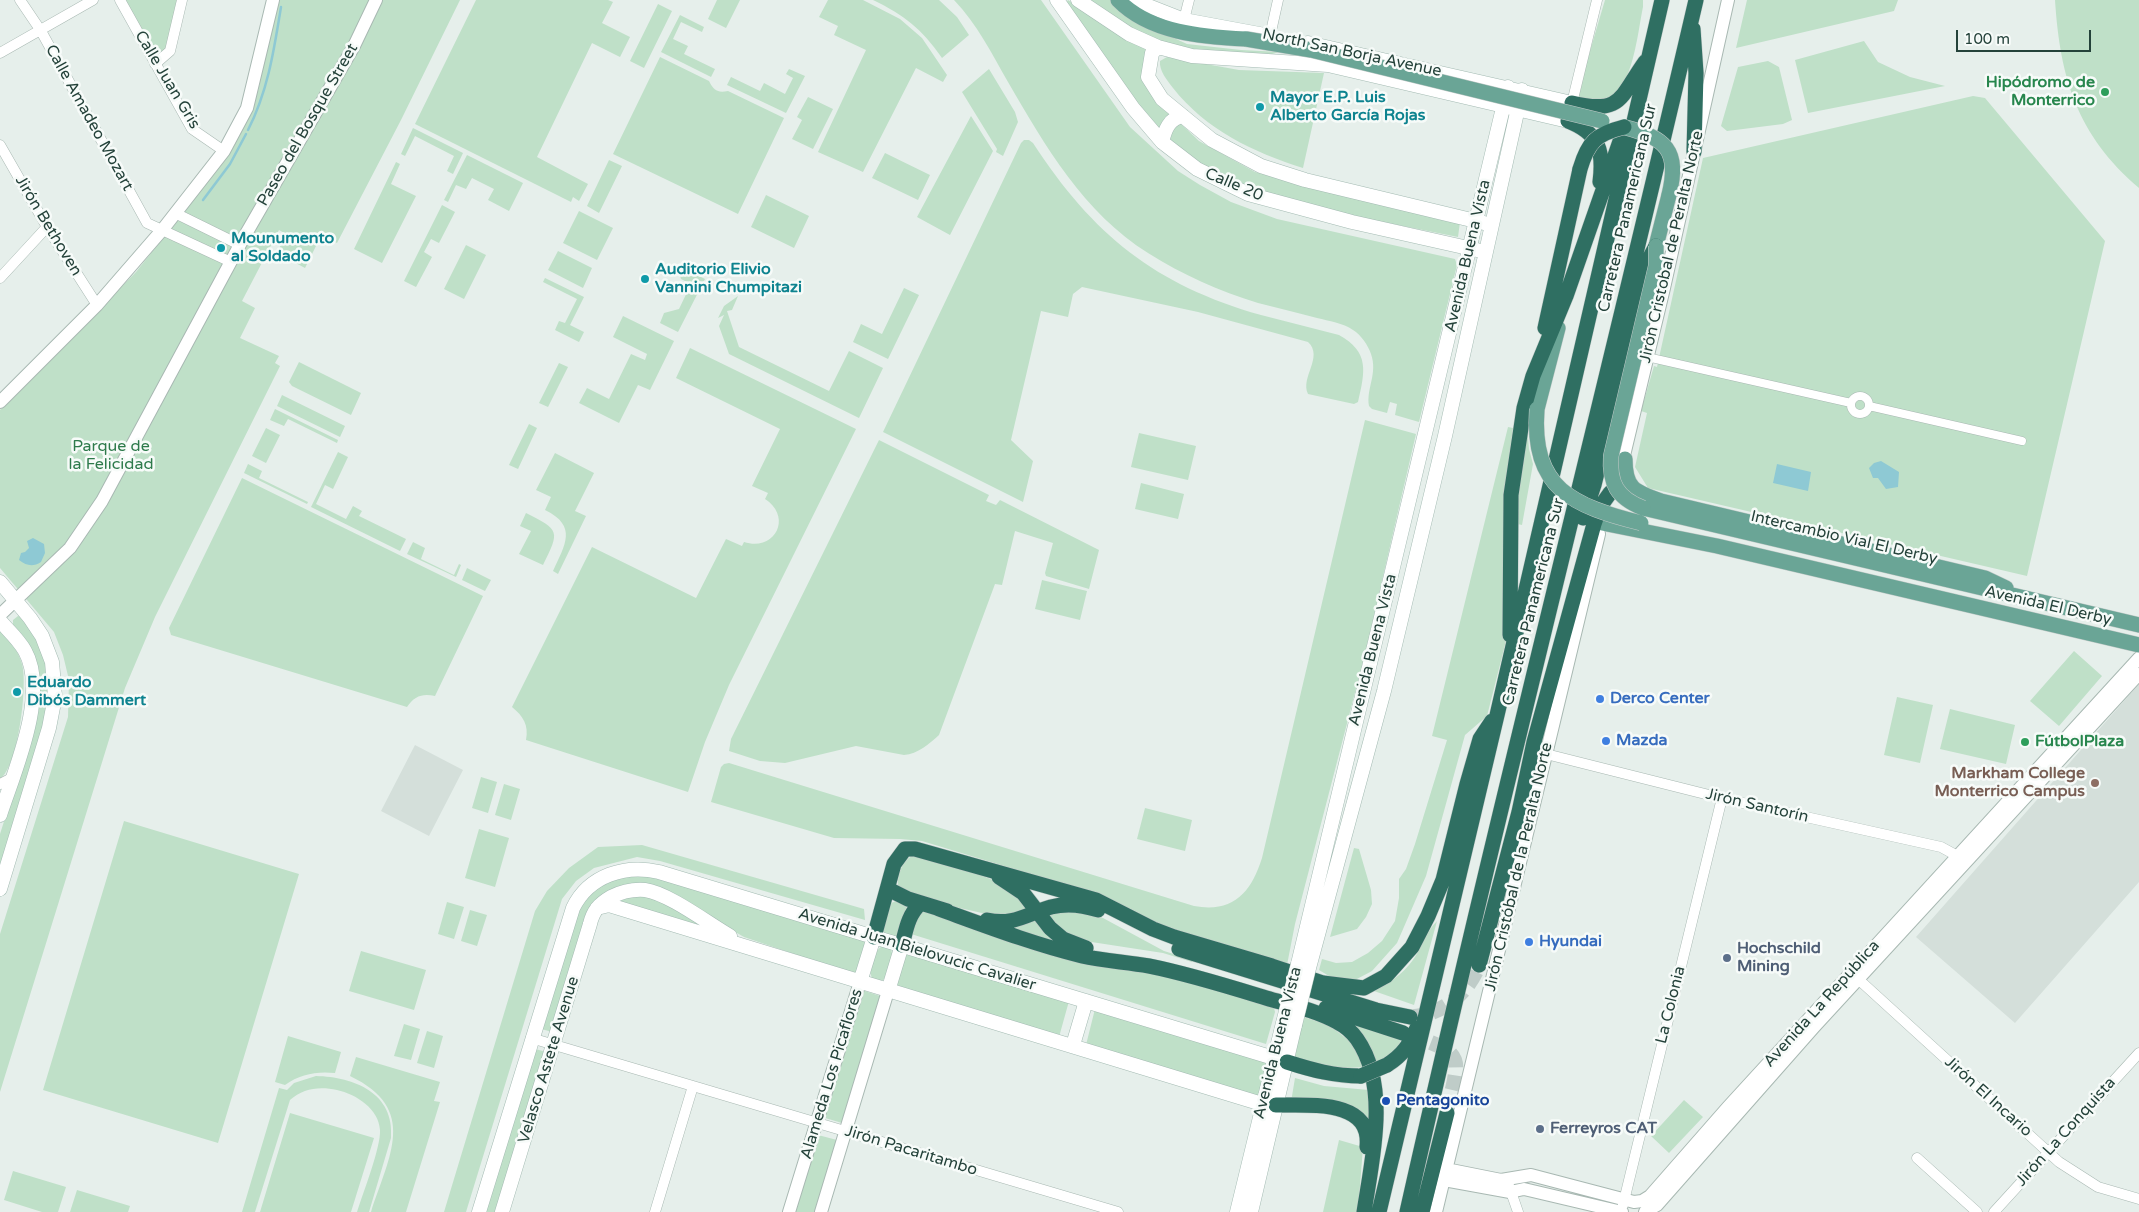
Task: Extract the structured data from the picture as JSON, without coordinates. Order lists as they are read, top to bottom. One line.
{"streets":{"highway":["Carretera Panamericana Sur"],"main road":["North San Borja Avenue","Calle 20","Avenida Buena Vista","Intercambio Vial El Derby","Avenida El Derby","Avenida Juan Bielovucic Cavalier","Velasco Astete Avenue","Alameda Los Picaflores"],"street":["Calle Juan Gris","Calle Amadeo Mozart","Paseo del Bosque Street","Jirón Bethoven","Jirón Cristobal de Peralta Norte","Jirón Santorín","Jirón Cristóbal de la Peralta Norte","Avenida La República","La Colonia","Jirón El Incario","Jirón La Conquista","Jirón Pacaritambo"]},"crossings":[["North San Borja Avenue","Avenida Buena Vista"],["Calle Amadeo Mozart","Paseo del Bosque Street"],["Calle 20","Avenida Buena Vista"],["Jirón Cristobal de Peralta Norte","Jirón Cristóbal de la Peralta Norte"],["Avenida Buena Vista","Avenida Juan Bielovucic Cavalier"],["Intercambio Vial El Derby","Avenida El Derby"],["Jirón Santorín","Jirón Cristóbal de la Peralta Norte"],["Jirón Santorín","Avenida La República"],["Jirón Santorín","La Colonia"],["Jirón Cristóbal de la Peralta Norte","Avenida La República"],["Avenida Juan Bielovucic Cavalier","Velasco Astete Avenue"],["Avenida Juan Bielovucic Cavalier","Alameda Los Picaflores"],["Avenida La República","La Colonia"],["Avenida La República","Jirón El Incario"],["Velasco Astete Avenue","Jirón Pacaritambo"],["Alameda Los Picaflores","Jirón Pacaritambo"],["Jirón El Incario","Jirón La Conquista"]],"parks":["Parque de la Felicidad"],"places":["Hipódromo de Monterrico","Mayor E.P. Luis Alberto García Rojas","Mounumento al Soldado","Auditorio Elivio Vannini Chumpitazi","Eduardo Dibós Dammert","Derco Center","Mazda","FútbolPlaza","Markham College Monterrico Campus","Hyundai","Hochschild Mining","Pentagonito","Ferreyros CAT"],"scale_bar":"100 m"}
